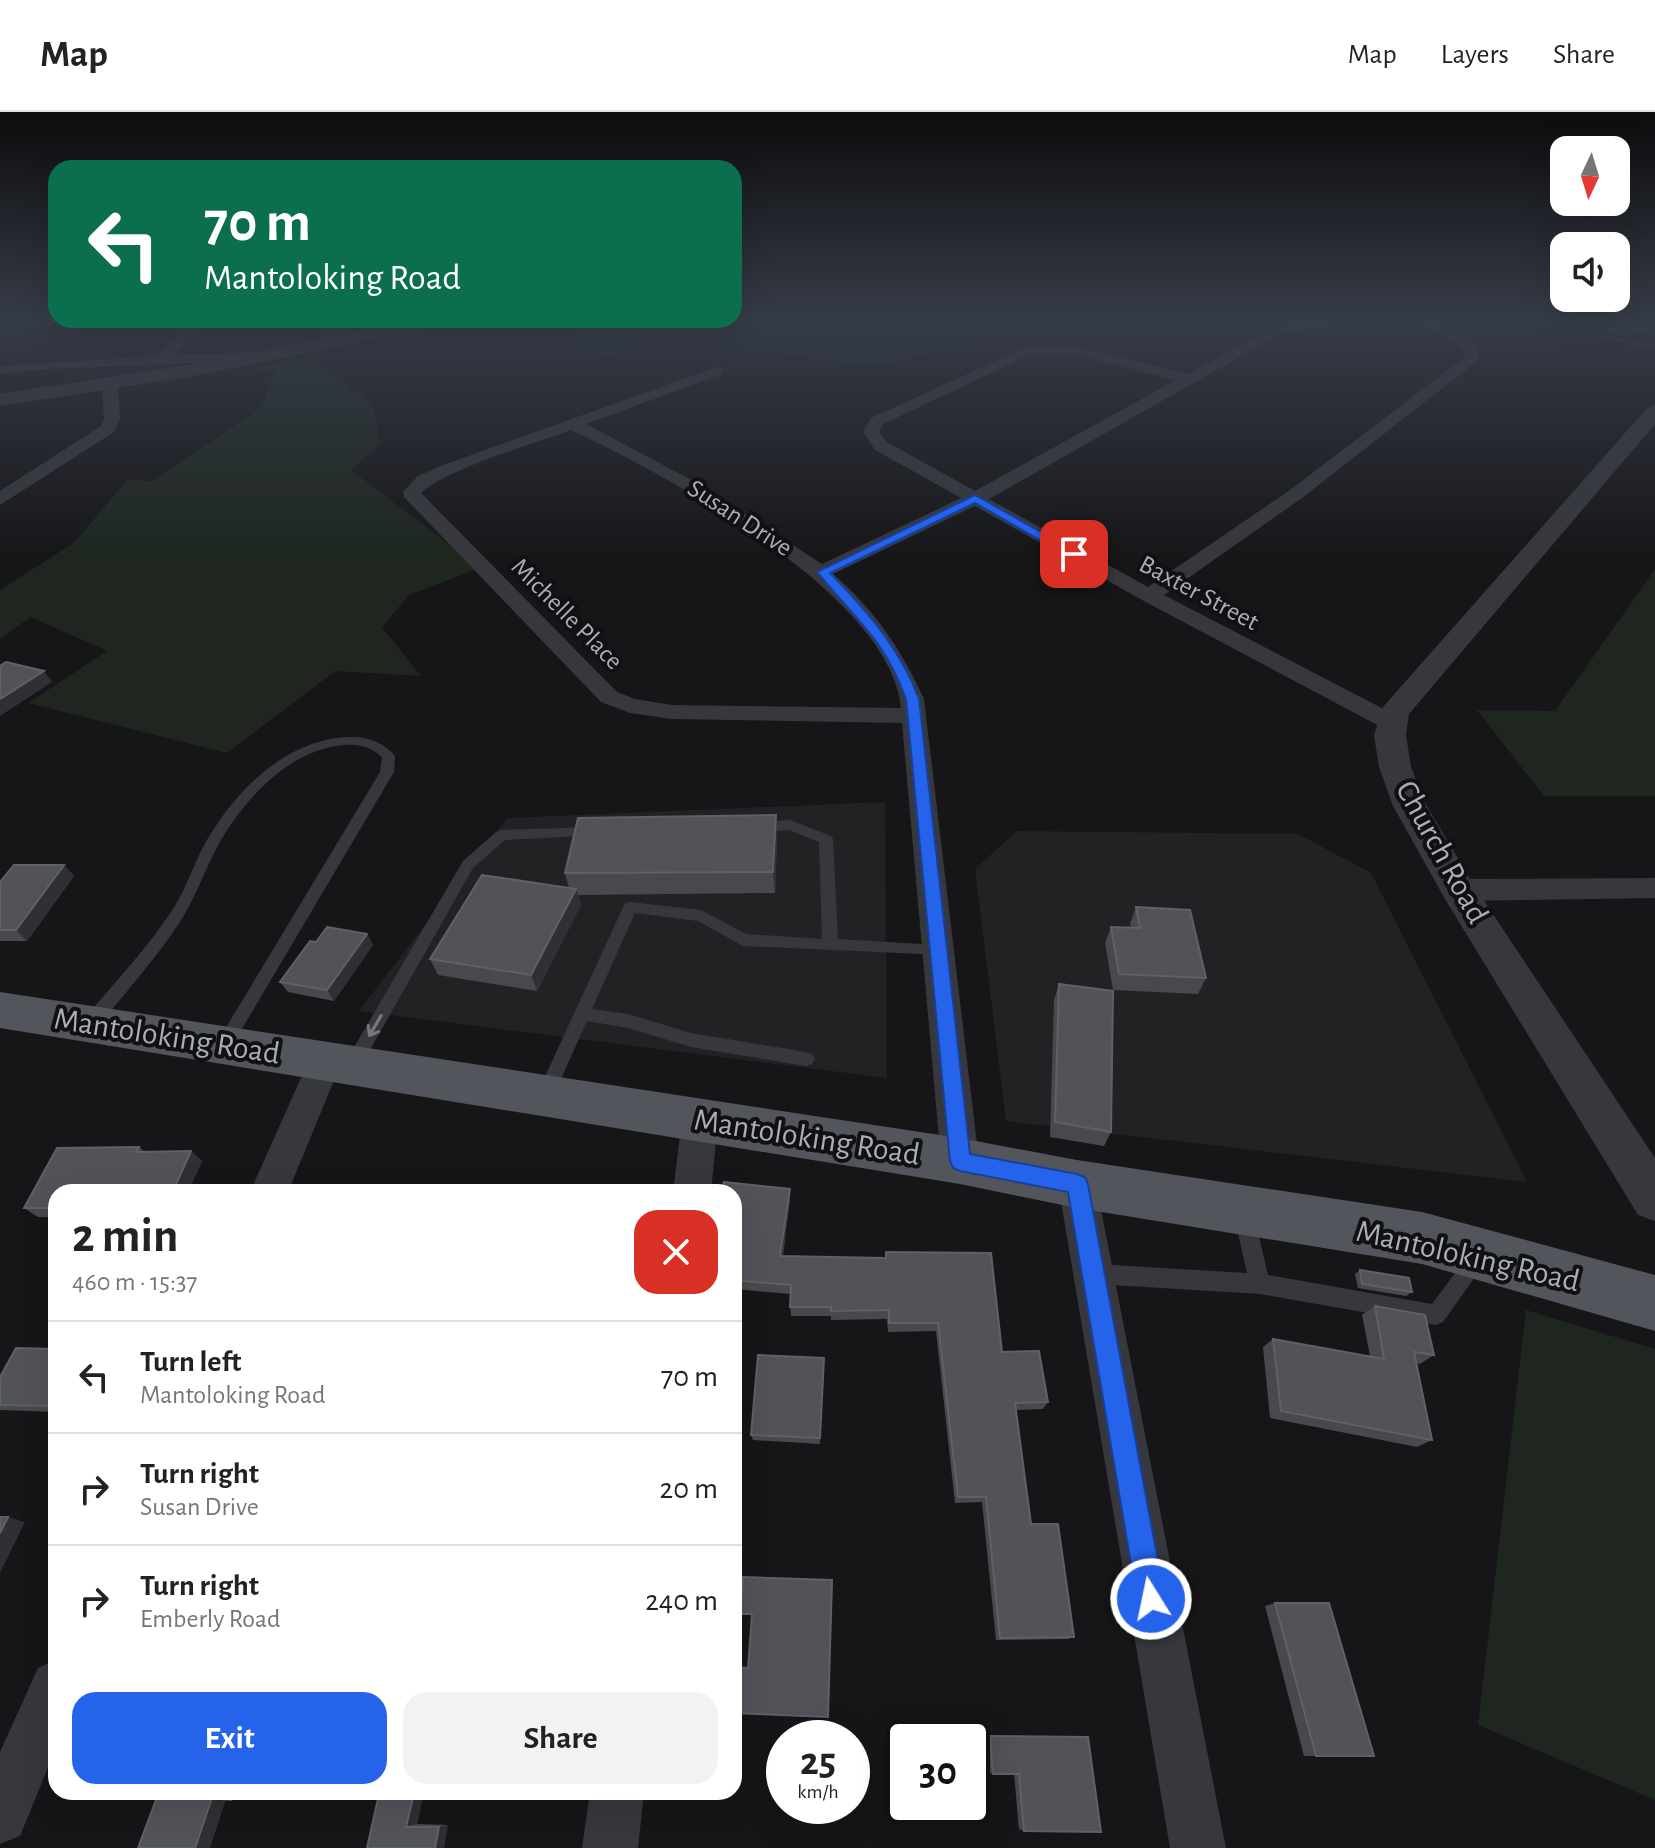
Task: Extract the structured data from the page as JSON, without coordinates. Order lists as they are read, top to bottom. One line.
{"streets":{"main road":["Mantoloking Road"],"street":["Susan Drive","Baxter Street","Michelle Place","Church Road"]},"crossings":[["Susan Drive","Michelle Place"],["Susan Drive","Mantoloking Road"],["Baxter Street","Church Road"]],"north":"bottom","page":{"header":"Map","nav":["Map","Layers","Share"],"turn":["70 m","Mantoloking Road"],"heading":["2 min","460 m · 15:37"],"list":[{"name":"Turn left","note":"Mantoloking Road","value":"70 m"},{"name":"Turn right","note":"Susan Drive","value":"20 m"},{"name":"Turn right","note":"Emberly Road","value":"240 m"}],"buttons":["Exit","Share"],"speed":"25 km/h","limit":"30"}}
